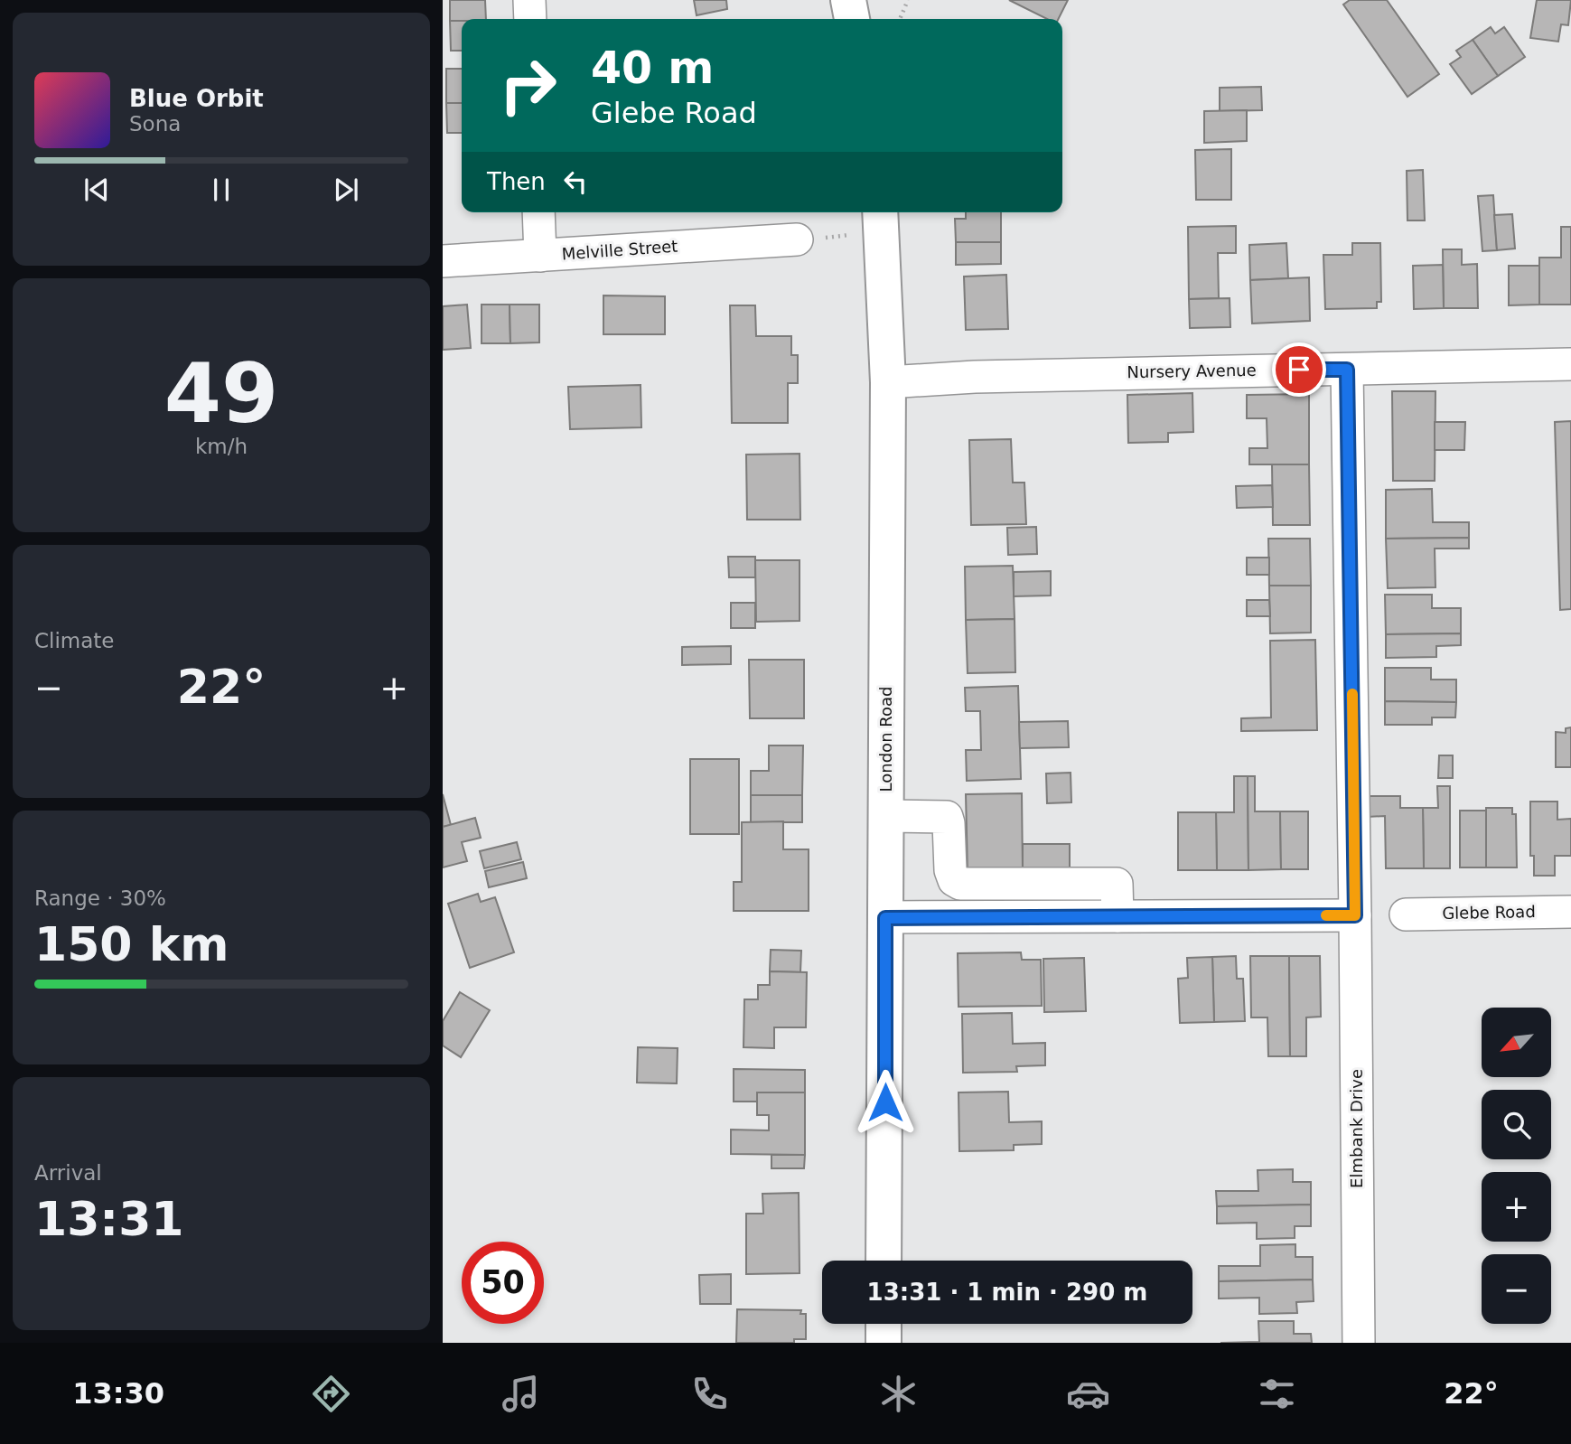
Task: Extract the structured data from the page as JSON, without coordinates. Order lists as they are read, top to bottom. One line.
{"streets":{"main road":["London Road"],"street":["Melville Street","Nursery Avenue","Glebe Road","Elmbank Drive"]},"crossings":[["Nursery Avenue","London Road"],["Nursery Avenue","Elmbank Drive"]],"north":"bottom left","page":{"turn":["40 m","Glebe Road"],"song":["Blue Orbit","Sona"],"then":"Then","tile":[["49","km/h"],"Climate",["Range · 30%","150 km"],["Arrival","13:31"]],"heat":["−","22°","+"],"map_buttons":["+","−"],"limit":"50","trip":"13:31 · 1 min · 290 m","tabs":["13:30","22°"]}}
